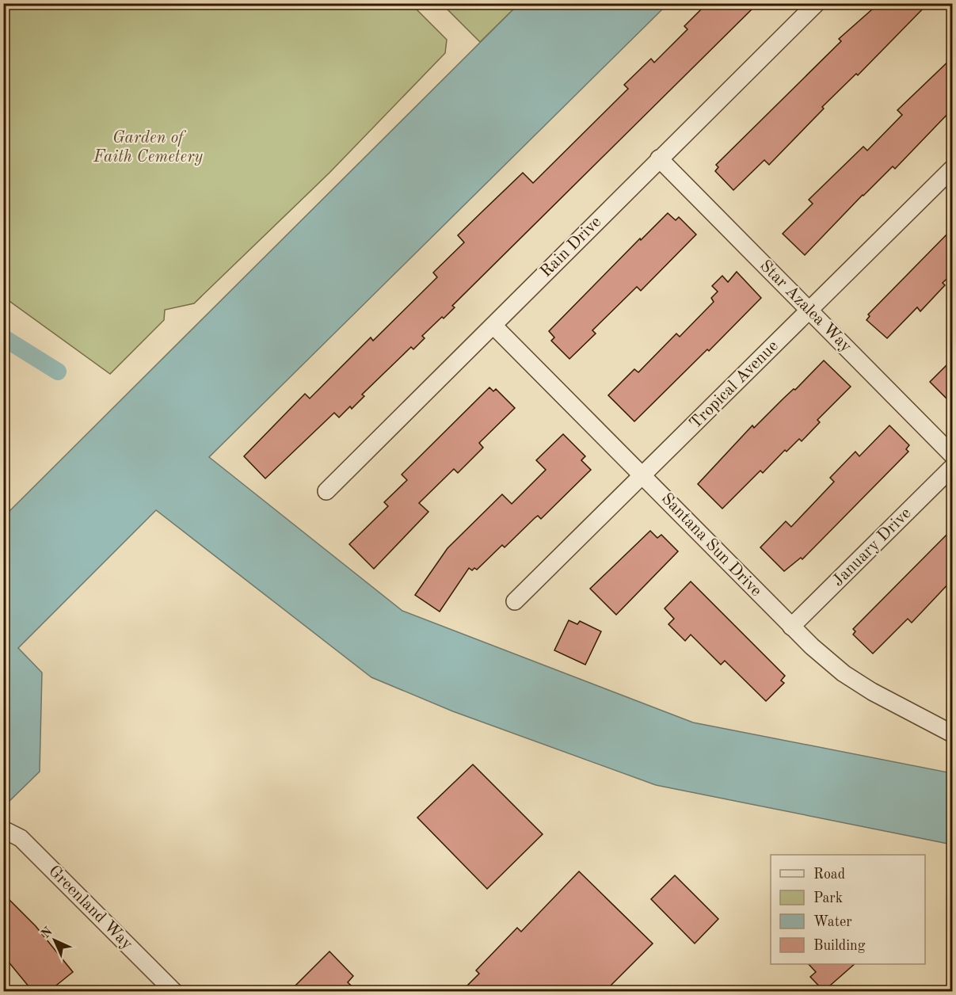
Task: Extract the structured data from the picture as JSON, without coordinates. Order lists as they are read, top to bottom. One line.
{"streets":{"street":["Rain Drive","Star Azalea Way","Tropical Avenue","Santana Sun Drive","January Drive","Greenland Way"]},"crossings":[["Rain Drive","Star Azalea Way"],["Rain Drive","Santana Sun Drive"],["Star Azalea Way","Tropical Avenue"],["Tropical Avenue","Santana Sun Drive"],["Santana Sun Drive","January Drive"]],"parks":["Garden of Faith Cemetery"],"legend":["Road","Park","Water","Building"],"north":"top left"}
